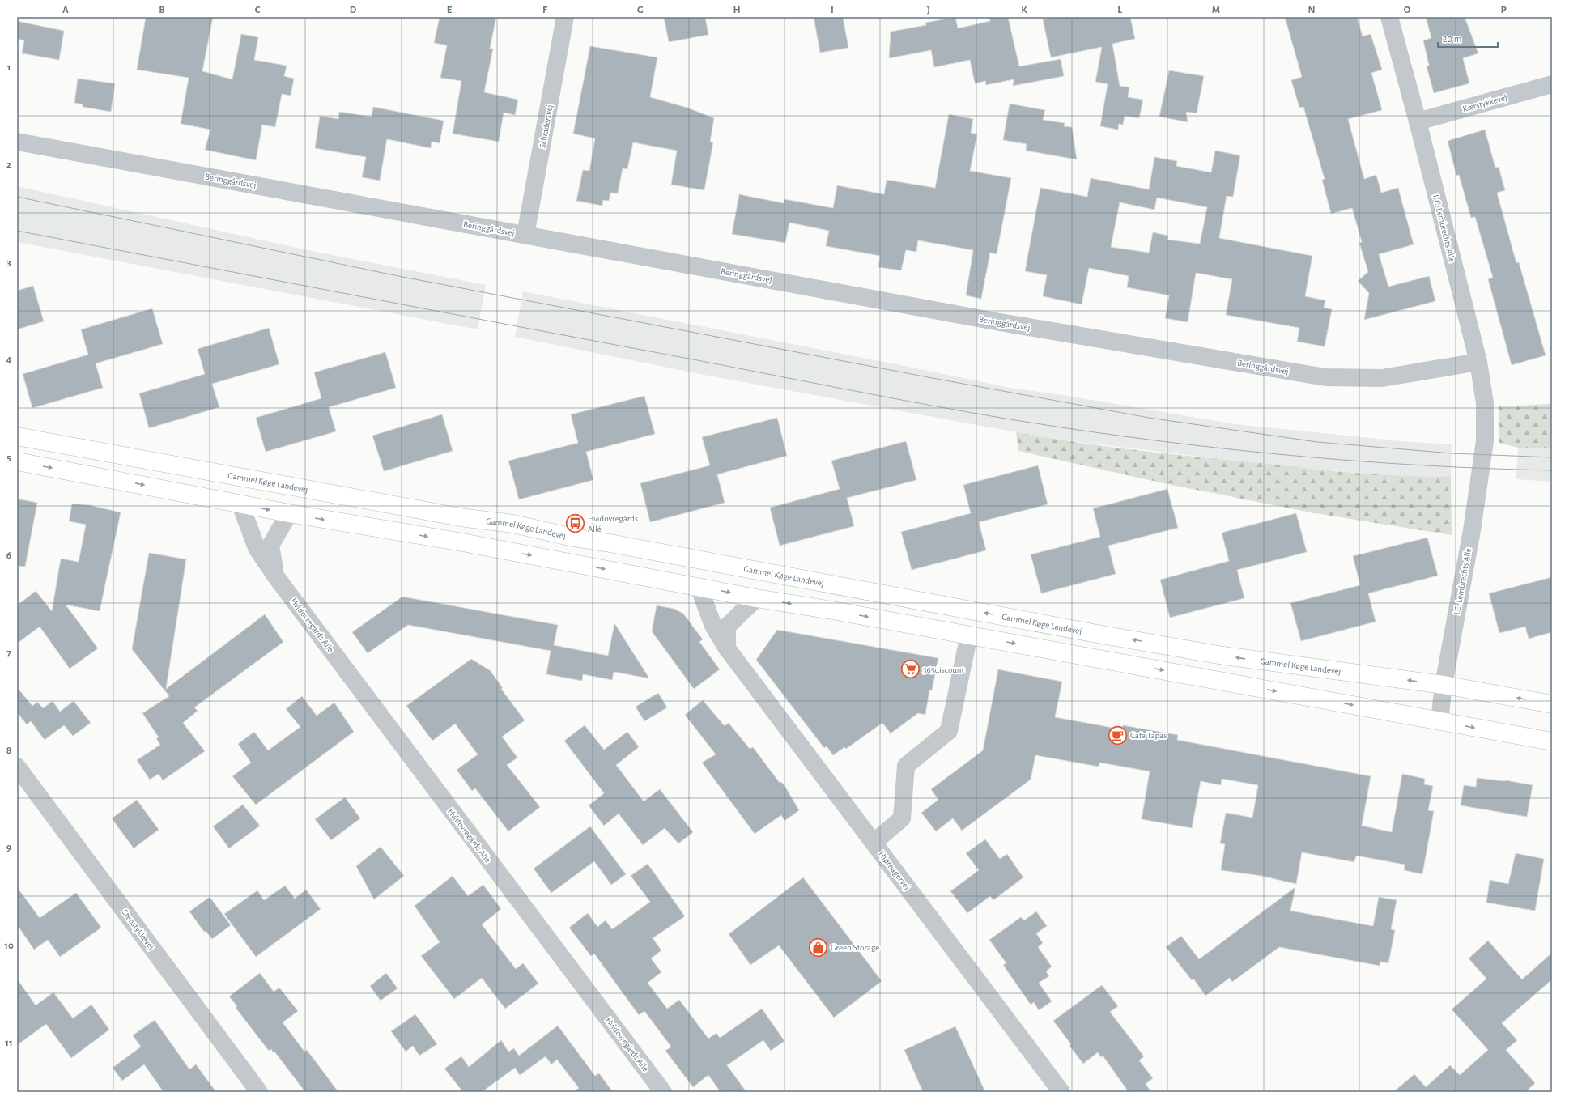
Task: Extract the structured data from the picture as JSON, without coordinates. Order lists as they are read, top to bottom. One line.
{"streets":{"main road":["Gammel Køge Landevej"],"street":["Kærstykkevej","Schradersvej","Beringgårdsvej","I. C. Lembrechts Alle","I.C. Lembrechts Alle","Hvidovregårds Alle","Hjørnagervej","Stenstykkevej"]},"crossings":[["Kærstykkevej","I. C. Lembrechts Alle"],["Schradersvej","Beringgårdsvej"],["Beringgårdsvej","I. C. Lembrechts Alle"],["I. C. Lembrechts Alle","I.C. Lembrechts Alle"],["Gammel Køge Landevej","I.C. Lembrechts Alle"]],"places":{"bus stop":["Hvidovregårds Allé"],"supermarket":["365discount"],"cafe":["Cafe Tapas"],"shop":["Green Storage"]},"scale_bar":"20 m","grid":{"columns":["A","B","C","D","E","F","G","H","I","J","K","L","M","N","O","P"],"rows":["1","2","3","4","5","6","7","8","9","10","11"]}}
